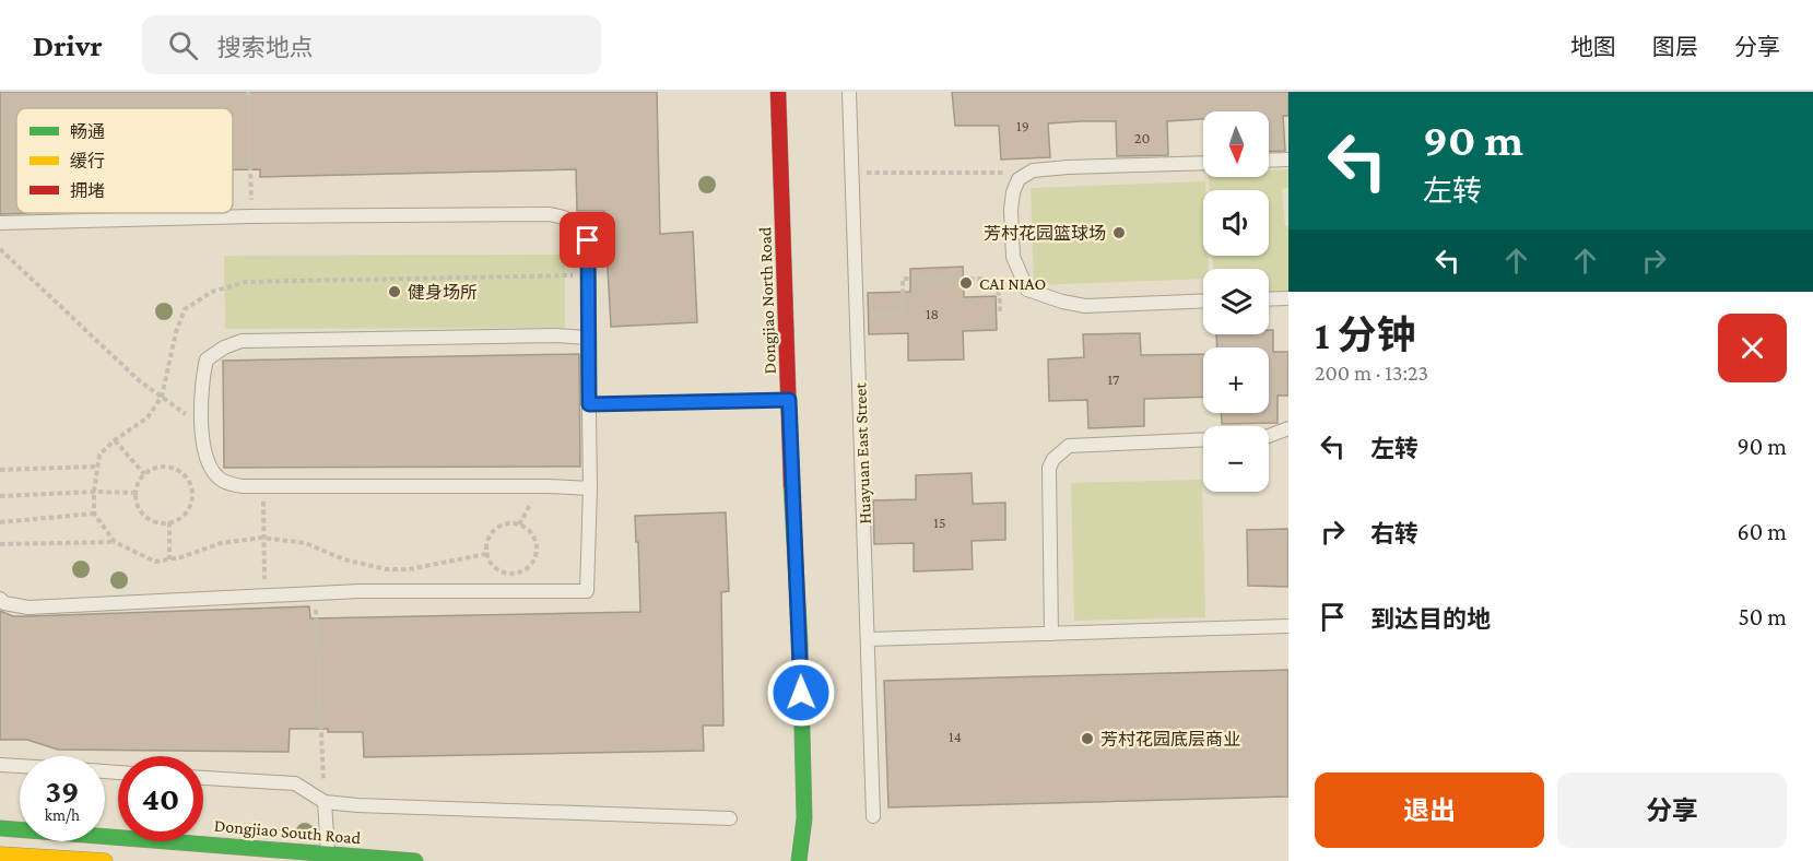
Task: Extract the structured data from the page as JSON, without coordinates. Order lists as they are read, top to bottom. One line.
{"streets":{"street":["Dongjiao North Road","Dongjiao South Road"],"lane":["Huayuan East Street"]},"places":["芳村花园篮球场","CAI NIAO","健身场所","芳村花园底层商业"],"house_numbers":["19","20","18","17","15","14"],"legend":["畅通","缓行","拥堵"],"north":"bottom","page":{"header":"Drivr","search":"搜索地点","nav":["地图","图层","分享"],"turn":["90 m","左转"],"map_buttons":["+","−"],"heading":["1 分钟","200 m · 13:23"],"list":[{"name":"左转","value":"90 m"},{"name":"右转","value":"60 m"},{"name":"到达目的地","value":"50 m"}],"speed":"39 km/h","limit":"40","buttons":["退出","分享"]}}
